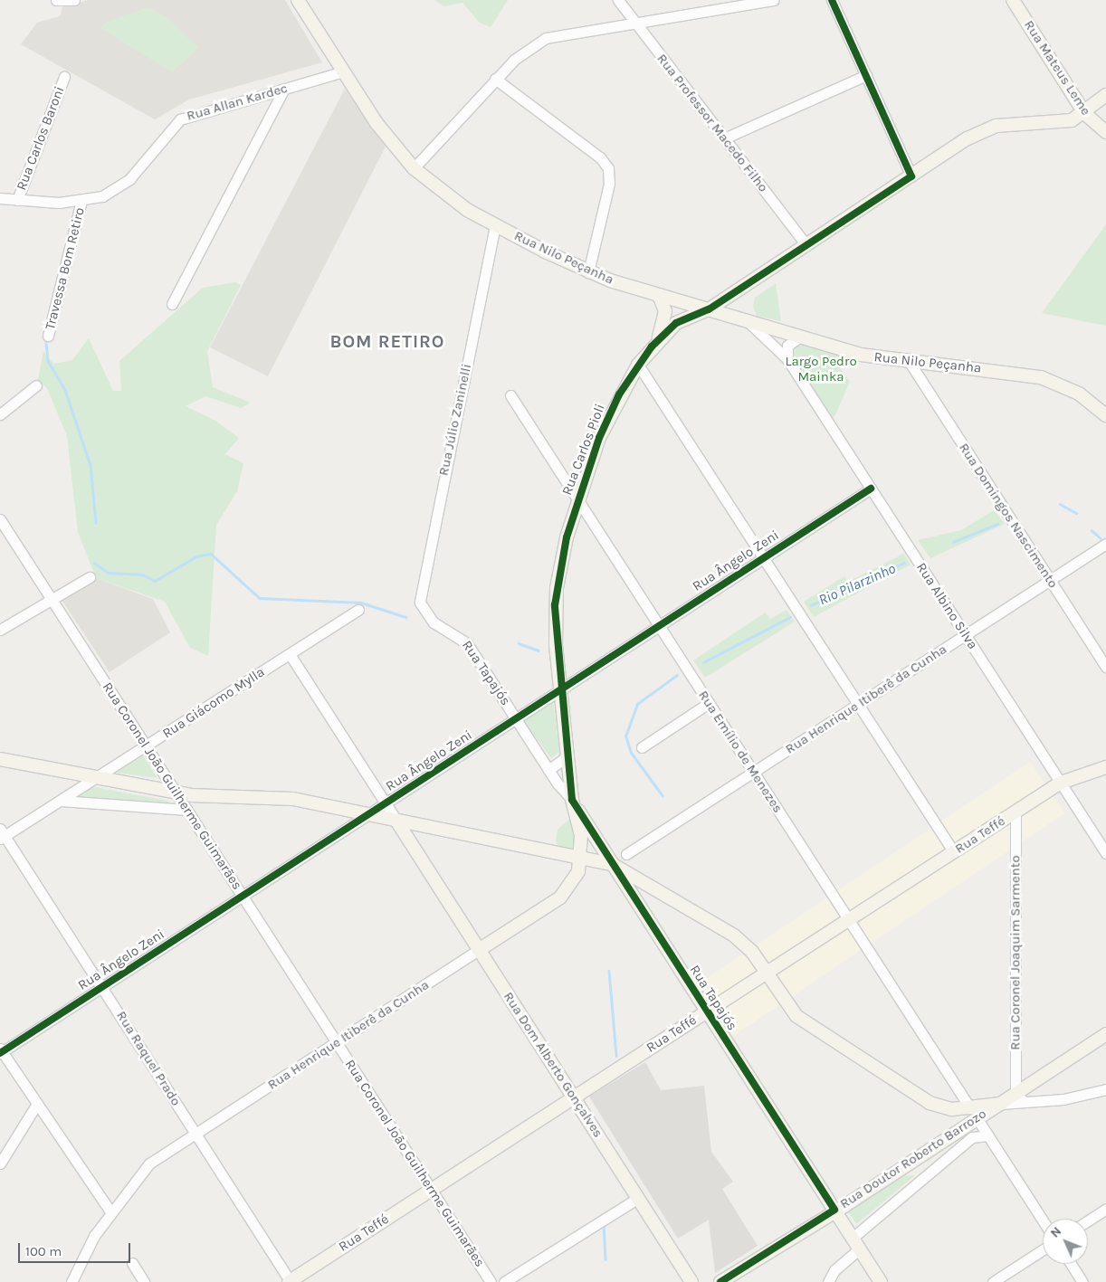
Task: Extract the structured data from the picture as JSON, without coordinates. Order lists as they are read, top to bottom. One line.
{"streets":{"main road":["Rua Mateus Leme","Rua Nilo Peçanha","Rua Carlos Pioli","Rua Tapajós","Rua Henrique Itiberê da Cunha","Rua Teffé","Rua Dom Alberto Gonçalves","Rua Doutor Roberto Barrozo"],"street":["Rua Allan Kardec","Rua Professor Macedo Filho","Rua Carlos Baroni","Travessa Bom Retiro","Rua Júlio Zaninelli","Rua Domingos Nascimento","Rua Ângelo Zeni","Rua Albino Silva","Rua Giácomo Mylla","Rua Emílio de Menezes","Rua Coronel João Guilherme Guimarães","Rua Coronel Joaquim Sarmento","Rua Raquel Prado"]},"crossings":[["Rua Mateus Leme","Rua Carlos Pioli"],["Rua Allan Kardec","Rua Carlos Baroni"],["Rua Allan Kardec","Rua Nilo Peçanha"],["Rua Allan Kardec","Travessa Bom Retiro"],["Rua Professor Macedo Filho","Rua Carlos Pioli"],["Rua Nilo Peçanha","Rua Júlio Zaninelli"],["Rua Nilo Peçanha","Rua Carlos Pioli"],["Rua Nilo Peçanha","Rua Domingos Nascimento"],["Rua Nilo Peçanha","Rua Albino Silva"],["Rua Júlio Zaninelli","Rua Tapajós"],["Rua Carlos Pioli","Rua Ângelo Zeni"],["Rua Carlos Pioli","Rua Tapajós"],["Rua Carlos Pioli","Rua Henrique Itiberê da Cunha"],["Rua Carlos Pioli","Rua Emílio de Menezes"],["Rua Domingos Nascimento","Rua Henrique Itiberê da Cunha"],["Rua Ângelo Zeni","Rua Albino Silva"],["Rua Ângelo Zeni","Rua Tapajós"],["Rua Ângelo Zeni","Rua Emílio de Menezes"],["Rua Ângelo Zeni","Rua Coronel João Guilherme Guimarães"],["Rua Ângelo Zeni","Rua Raquel Prado"],["Rua Ângelo Zeni","Rua Dom Alberto Gonçalves"],["Rua Albino Silva","Rua Henrique Itiberê da Cunha"],["Rua Albino Silva","Rua Teffé"],["Rua Tapajós","Rua Teffé"],["Rua Tapajós","Rua Doutor Roberto Barrozo"],["Rua Henrique Itiberê da Cunha","Rua Emílio de Menezes"],["Rua Henrique Itiberê da Cunha","Rua Coronel João Guilherme Guimarães"],["Rua Henrique Itiberê da Cunha","Rua Raquel Prado"],["Rua Henrique Itiberê da Cunha","Rua Dom Alberto Gonçalves"],["Rua Giácomo Mylla","Rua Coronel João Guilherme Guimarães"],["Rua Giácomo Mylla","Rua Raquel Prado"],["Rua Giácomo Mylla","Rua Dom Alberto Gonçalves"],["Rua Emílio de Menezes","Rua Teffé"],["Rua Coronel João Guilherme Guimarães","Rua Teffé"],["Rua Teffé","Rua Coronel Joaquim Sarmento"],["Rua Teffé","Rua Raquel Prado"],["Rua Teffé","Rua Dom Alberto Gonçalves"],["Rua Coronel Joaquim Sarmento","Rua Doutor Roberto Barrozo"]],"districts":["BOM RETIRO"],"water":["Rio Pilarzinho"],"parks":["Largo Pedro Mainka"],"scale_bar":"100 m","north":"top left"}
